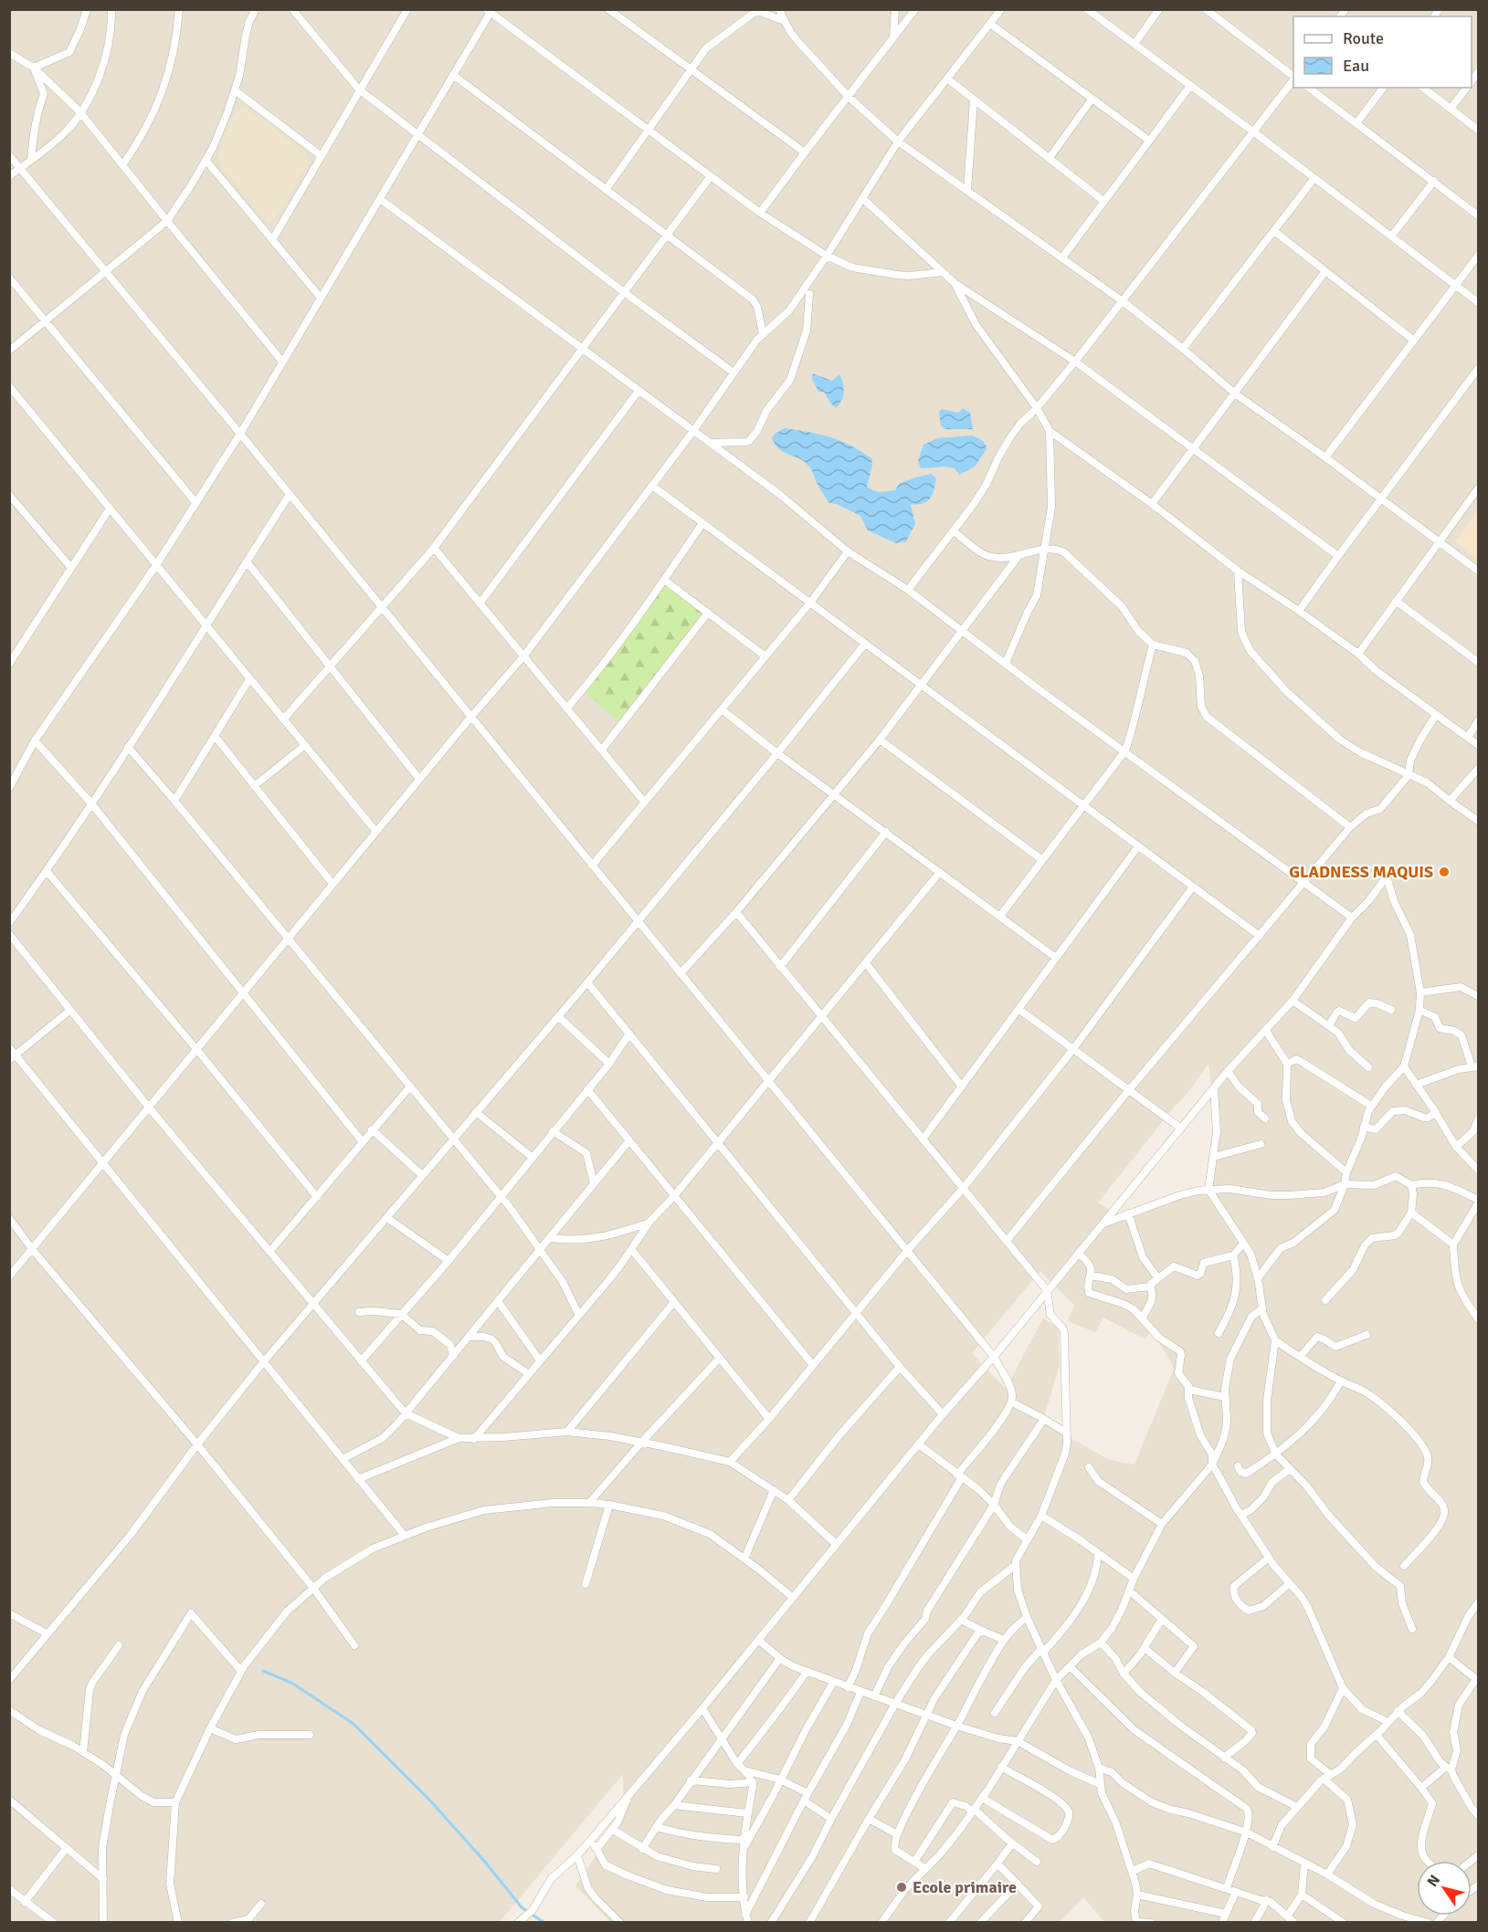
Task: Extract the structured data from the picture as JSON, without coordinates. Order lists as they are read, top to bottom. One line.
{"places":["GLADNESS MAQUIS","Ecole primaire"],"legend":["Route","Eau"],"north":"top left"}
